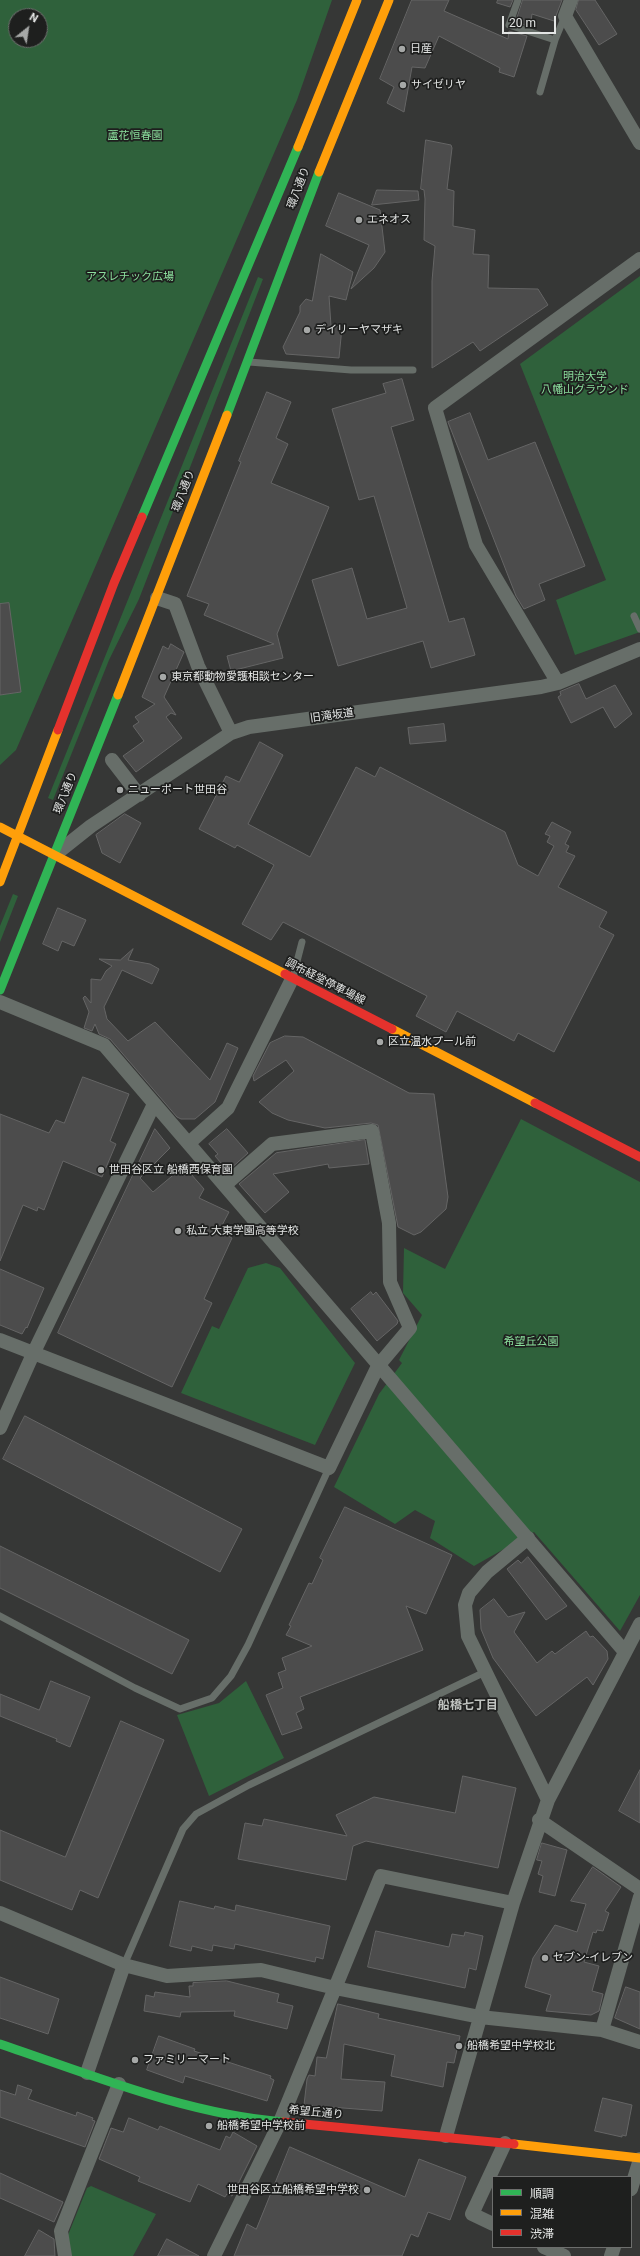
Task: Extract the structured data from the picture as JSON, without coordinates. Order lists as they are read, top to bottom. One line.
{"streets":{"main road":["環八通り","調布経堂停車場線","希望丘通り"],"street":["旧滝坂道"]},"crossings":[["環八通り","旧滝坂道"],["環八通り","調布経堂停車場線"],["旧滝坂道","調布経堂停車場線"]],"districts":["船橋七丁目"],"parks":["蘆花恒春園","アスレチック広場","明治大学 八幡山グラウンド","希望丘公園"],"places":["日産","サイゼリヤ","エネオス","デイリーヤマザキ","東京都動物愛護相談センター","ニューポート世田谷","区立温水プール前","世田谷区立 船橋西保育園","私立 大東学園高等学校","セブン-イレブン","船橋希望中学校北","ファミリーマート","船橋希望中学校前","世田谷区立船橋希望中学校"],"legend":["順調","混雑","渋滞"],"scale_bar":"20 m","north":"top right"}
